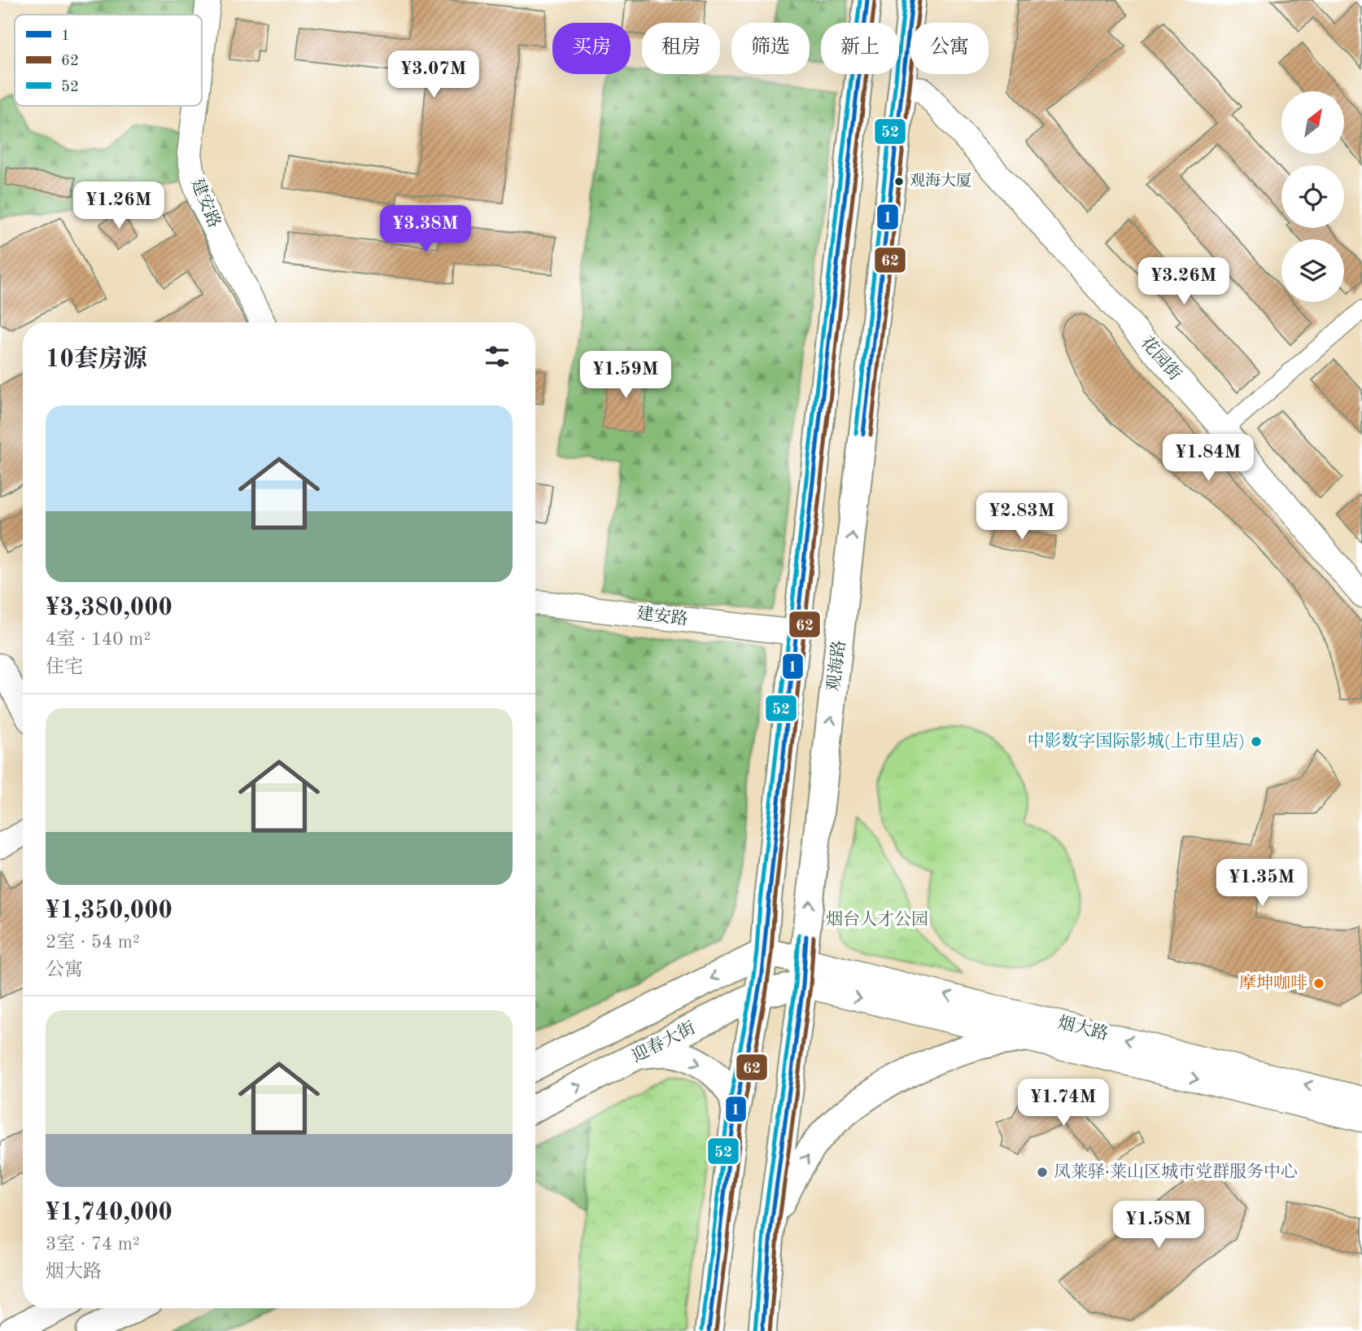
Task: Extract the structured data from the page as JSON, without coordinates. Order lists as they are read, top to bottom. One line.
{"streets":{"main road":["观海路","迎春大街"],"street":["建安路","花园街","烟大路"]},"crossings":[["花园街","观海路"],["观海路","烟大路"],["观海路","迎春大街"],["烟大路","迎春大街"]],"parks":["烟台人才公园"],"places":["观海大厦","中影数字国际影城(上市里店)","摩坤咖啡","凤莱驿·莱山区城市党群服务中心"],"lines":["transit line 1","transit line 52","transit line 62"],"legend":["1","62","52"],"north":"top right","page":{"chip":["买房","租房","筛选","新上","公寓"],"price":["¥3.07M","¥1.26M","¥3.38M","¥3.26M","¥1.59M","¥1.84M","¥2.83M","¥1.35M","¥1.74M","¥1.58M"],"heading":"10套房源","list":[{"name":"¥3,380,000","note":"4室 · 140 m² · 住宅"},{"name":"¥1,350,000","note":"2室 · 54 m² · 公寓"},{"name":"¥1,740,000","note":"3室 · 74 m² · 烟大路"}]}}
